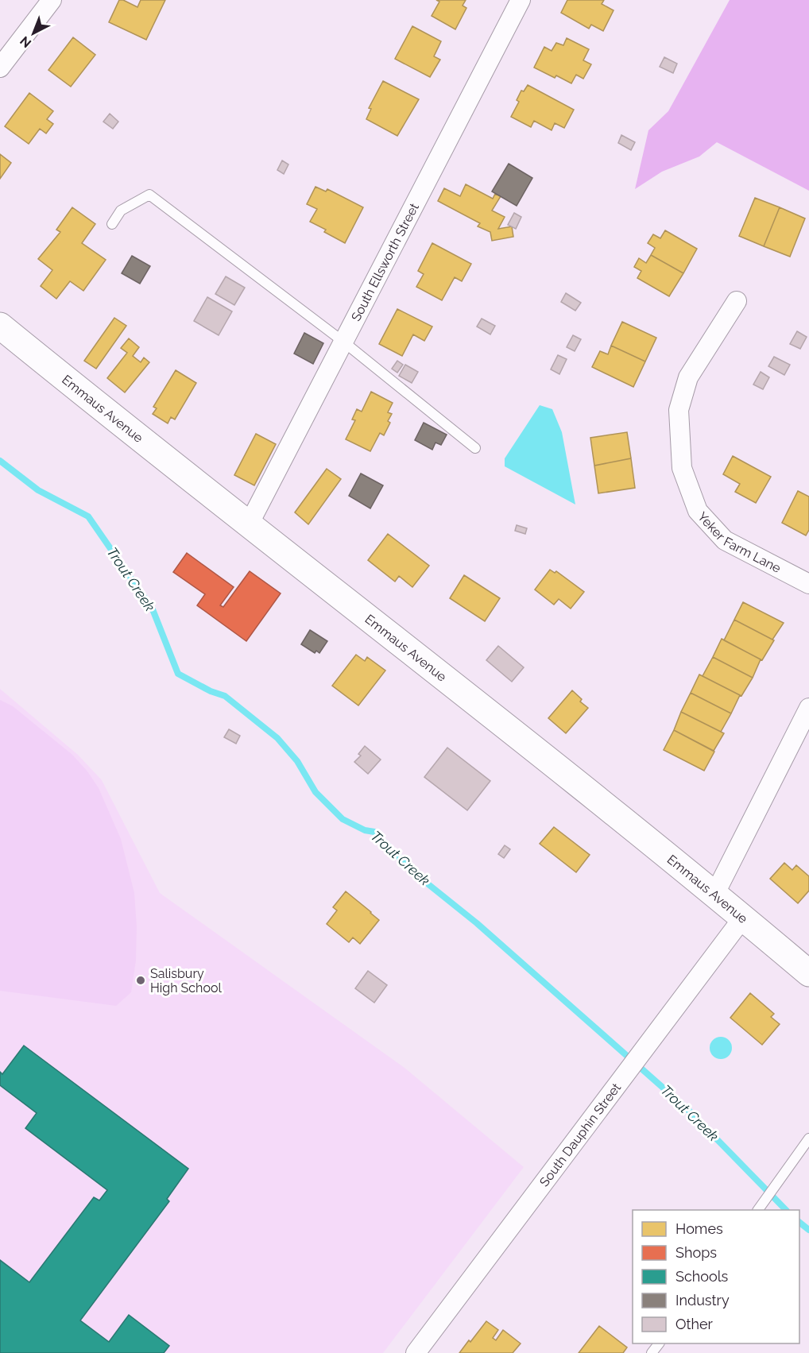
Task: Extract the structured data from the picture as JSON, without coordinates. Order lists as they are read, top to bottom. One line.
{"streets":{"main road":["Emmaus Avenue"],"street":["South Ellsworth Street","Yeker Farm Lane","South Dauphin Street"]},"crossings":[["South Ellsworth Street","Emmaus Avenue"],["Emmaus Avenue","South Dauphin Street"]],"water":["Trout Creek"],"places":["Salisbury High School"],"legend":["Homes","Shops","Schools","Industry","Other"],"north":"bottom left"}
